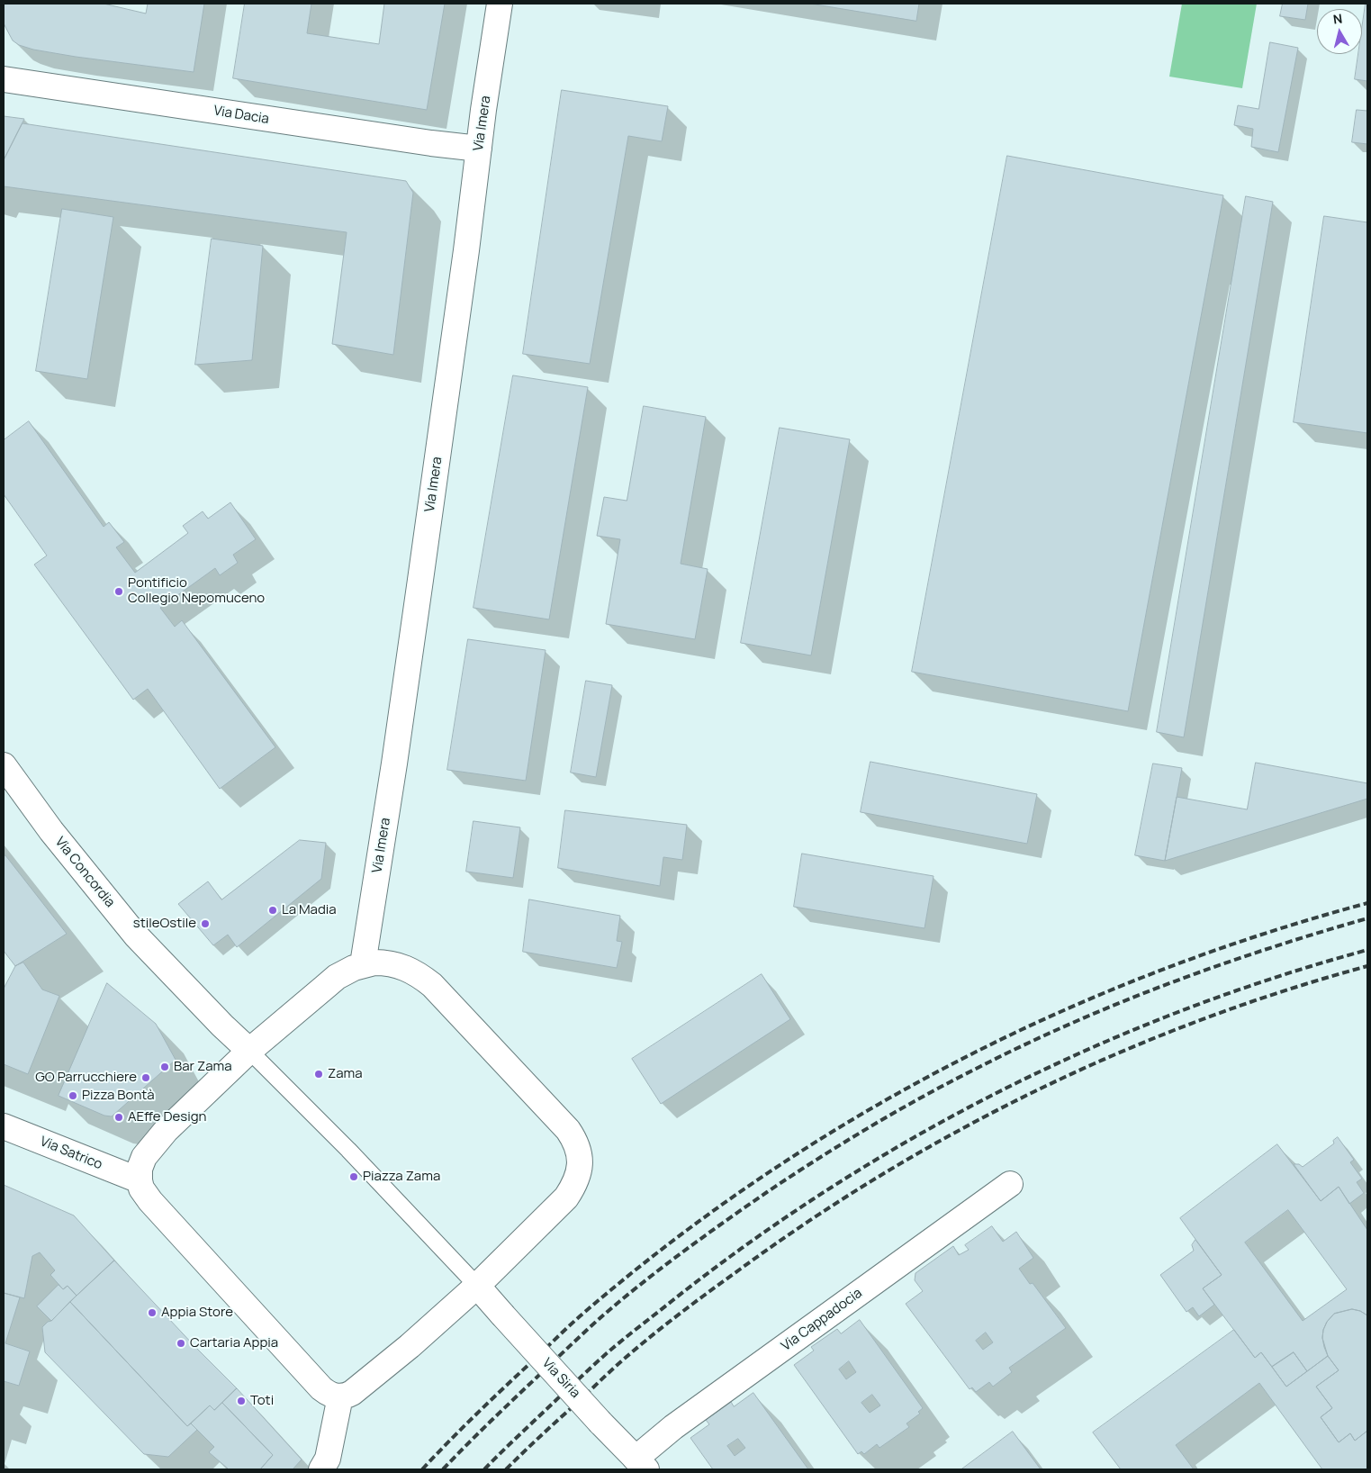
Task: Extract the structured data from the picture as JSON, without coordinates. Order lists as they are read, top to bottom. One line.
{"streets":{"street":["Via Dacia","Via Imera","Via Concordia","Via Satrico","Via Cappadocia","Via Siria"]},"crossings":[["Via Dacia","Via Imera"],["Via Cappadocia","Via Siria"]],"places":["Pontificio Collegio Nepomuceno","La Madia","stileOstile","Bar Zama","Zama","GO Parrucchiere","Pizza Bontà","AEffe Design","Piazza Zama","Appia Store","Cartaria Appia","Toti"],"north":"top"}
